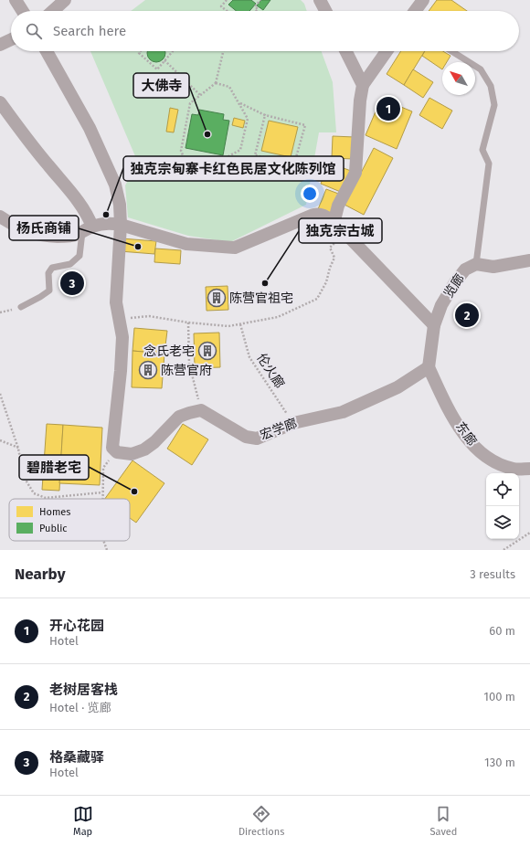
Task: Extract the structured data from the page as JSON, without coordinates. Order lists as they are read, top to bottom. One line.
{"streets":{"street":["览廊","宏学廊","东廊"],"path":["伦火廊"]},"crossings":[["览廊","宏学廊"],["览廊","东廊"],["伦火廊","宏学廊"],["宏学廊","东廊"]],"places":{"other":["大佛寺","独克宗甸寨卡红色民居文化陈列馆","杨氏商铺","独克宗古城","碧腊老宅"],"building":["陈营官祖宅","念氏老宅","陈营官府"]},"legend":["Homes","Public"],"north":"top left","page":{"search":"Search here","pins":["1","3","2"],"heading":["Nearby","3 results"],"list":[{"mark":"1","name":"开心花园","note":"Hotel","value":"60 m"},{"mark":"2","name":"老树居客栈","note":"Hotel · 览廊","value":"100 m"},{"mark":"3","name":"格桑藏驿","note":"Hotel","value":"130 m"}],"nav":["Map","Directions","Saved"]}}
